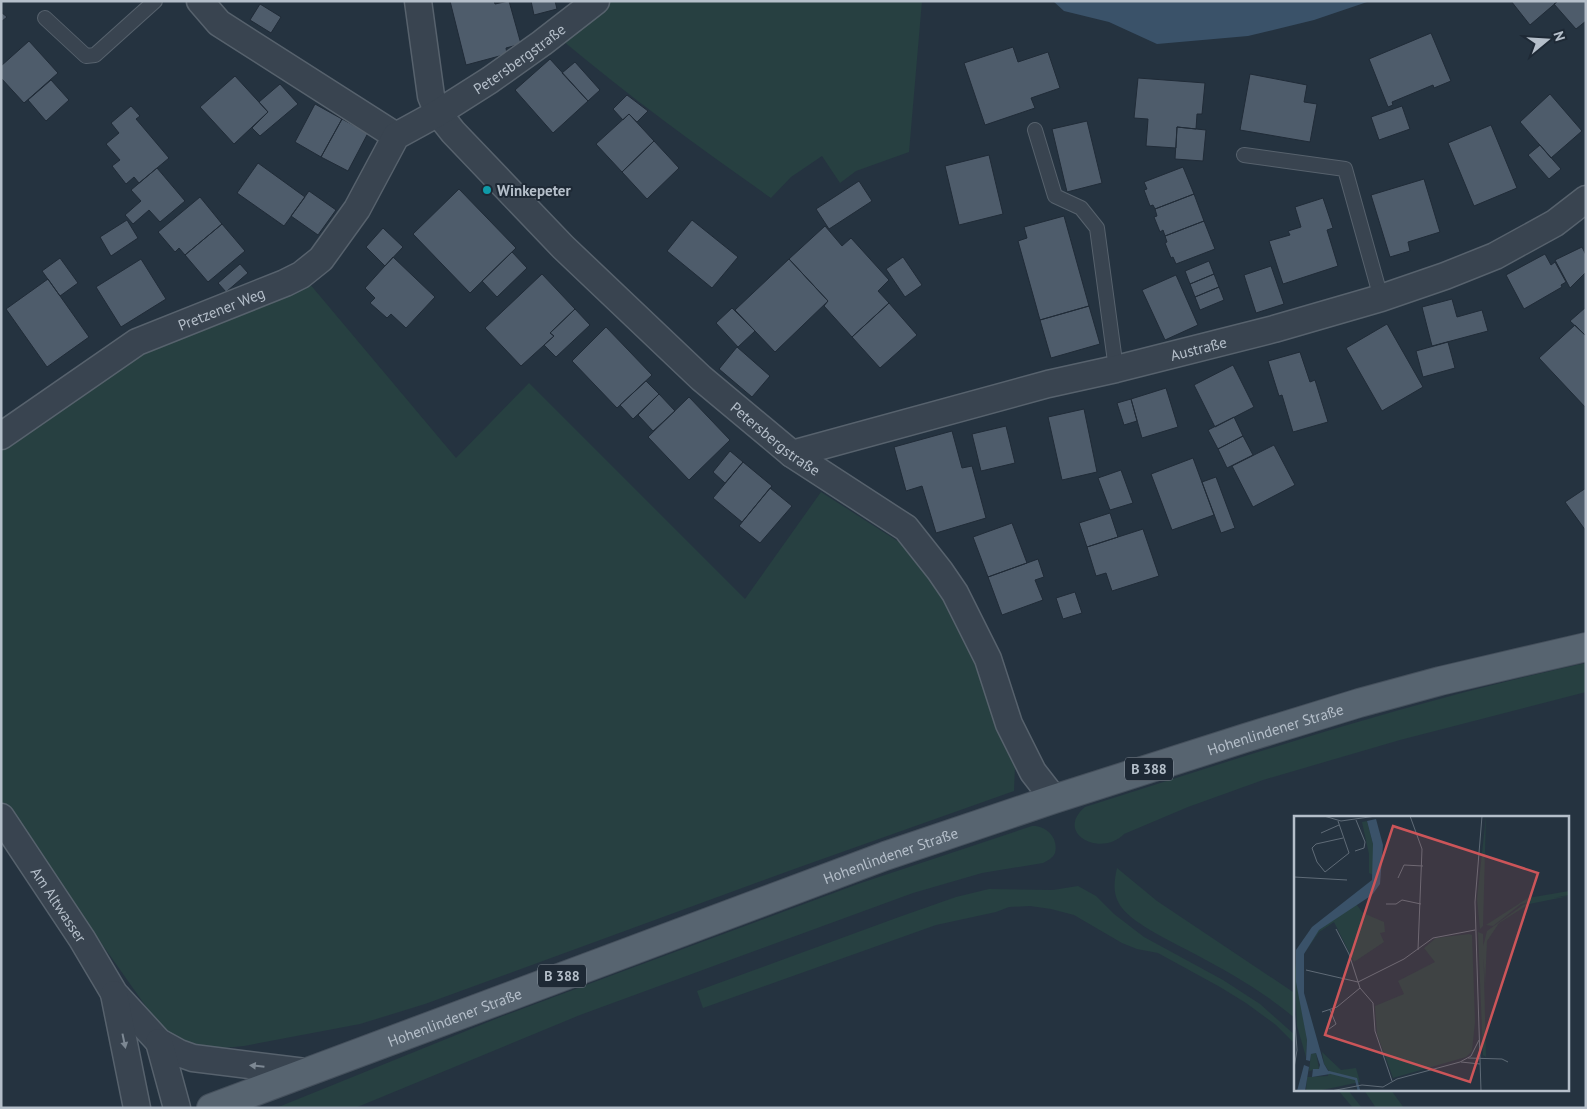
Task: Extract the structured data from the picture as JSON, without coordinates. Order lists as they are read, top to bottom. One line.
{"streets":{"main road":["Hohenlindener Straße","B 388"],"street":["Petersbergstraße","Pretzener Weg","Austraße","Am Altwasser"]},"crossings":[["Petersbergstraße","Austraße"],["Petersbergstraße","Hohenlindener Straße"],["Hohenlindener Straße","Am Altwasser"]],"places":["Winkepeter"],"north":"right"}
